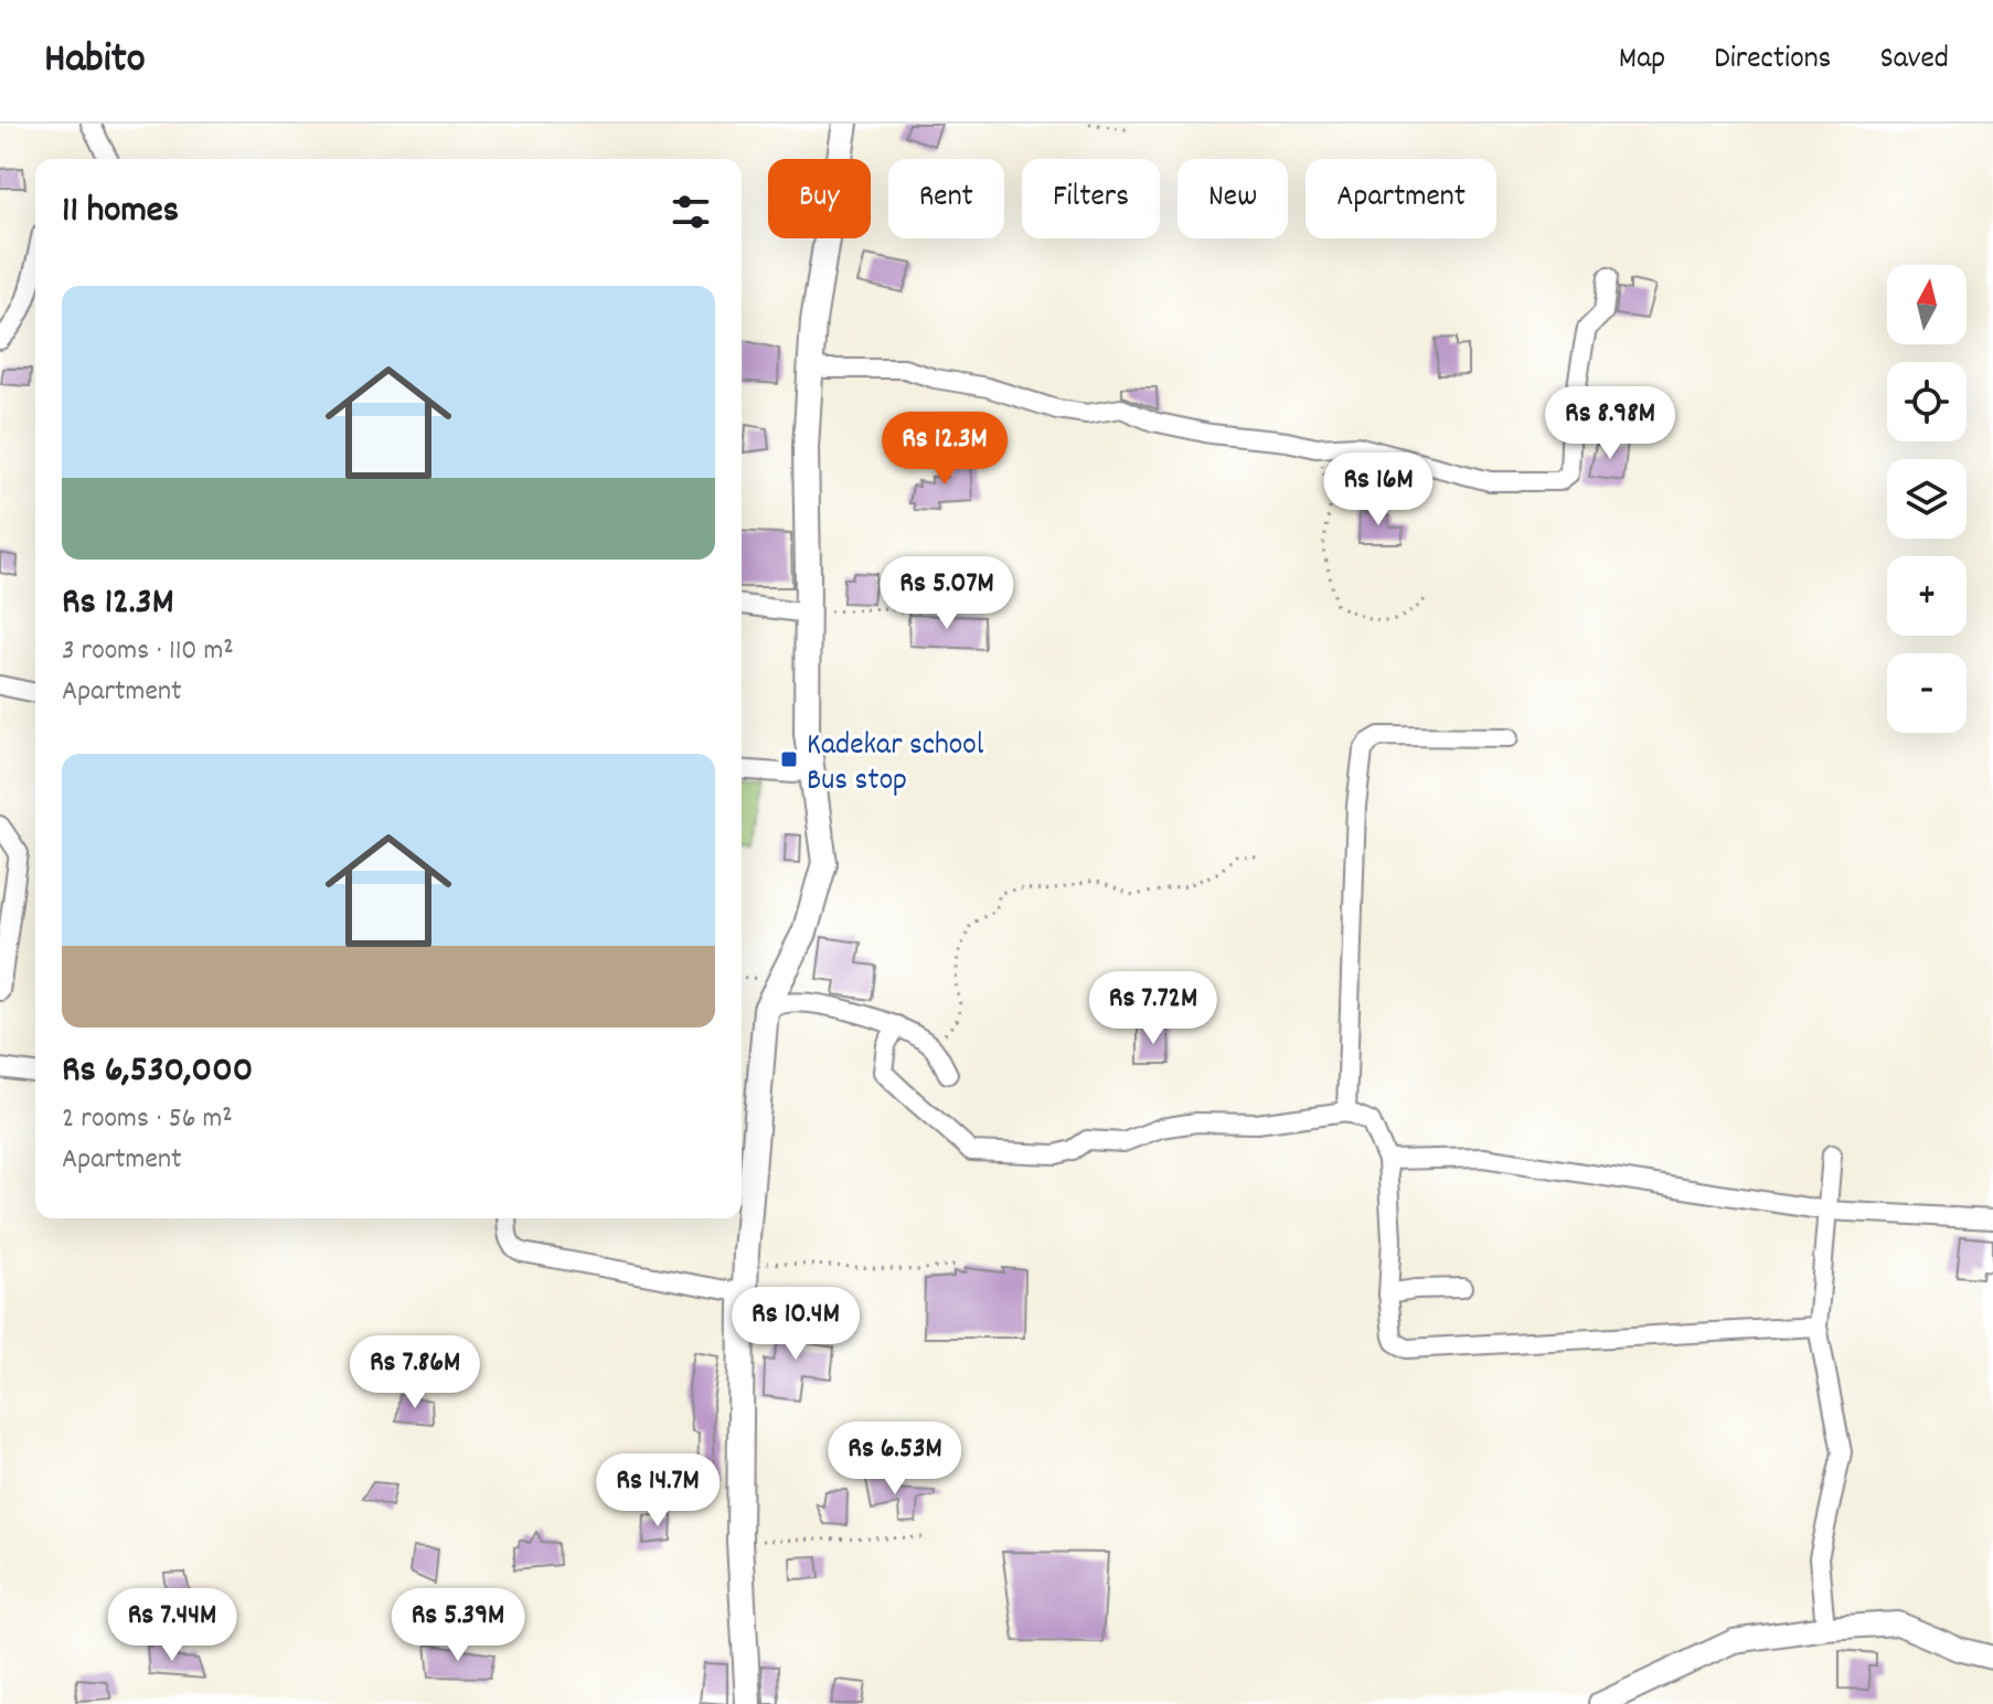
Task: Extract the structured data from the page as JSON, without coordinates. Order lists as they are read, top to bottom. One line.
{"places":{"transit":["Kadekar school Bus stop"]},"north":"top","page":{"header":"Habito","nav":["Map","Directions","Saved"],"chip":["Buy","Rent","Filters","New","Apartment"],"heading":"11 homes","map_buttons":["+","−"],"list":[{"name":"Rs 12.3M","note":"3 rooms · 110 m² · Apartment"},{"name":"Rs 6,530,000","note":"2 rooms · 56 m² · Apartment"}],"price":["Rs 8.98M","Rs 12.3M","Rs 16M","Rs 5.07M","Rs 7.72M","Rs 10.4M","Rs 7.86M","Rs 6.53M","Rs 14.7M","Rs 7.44M","Rs 5.39M"]}}
